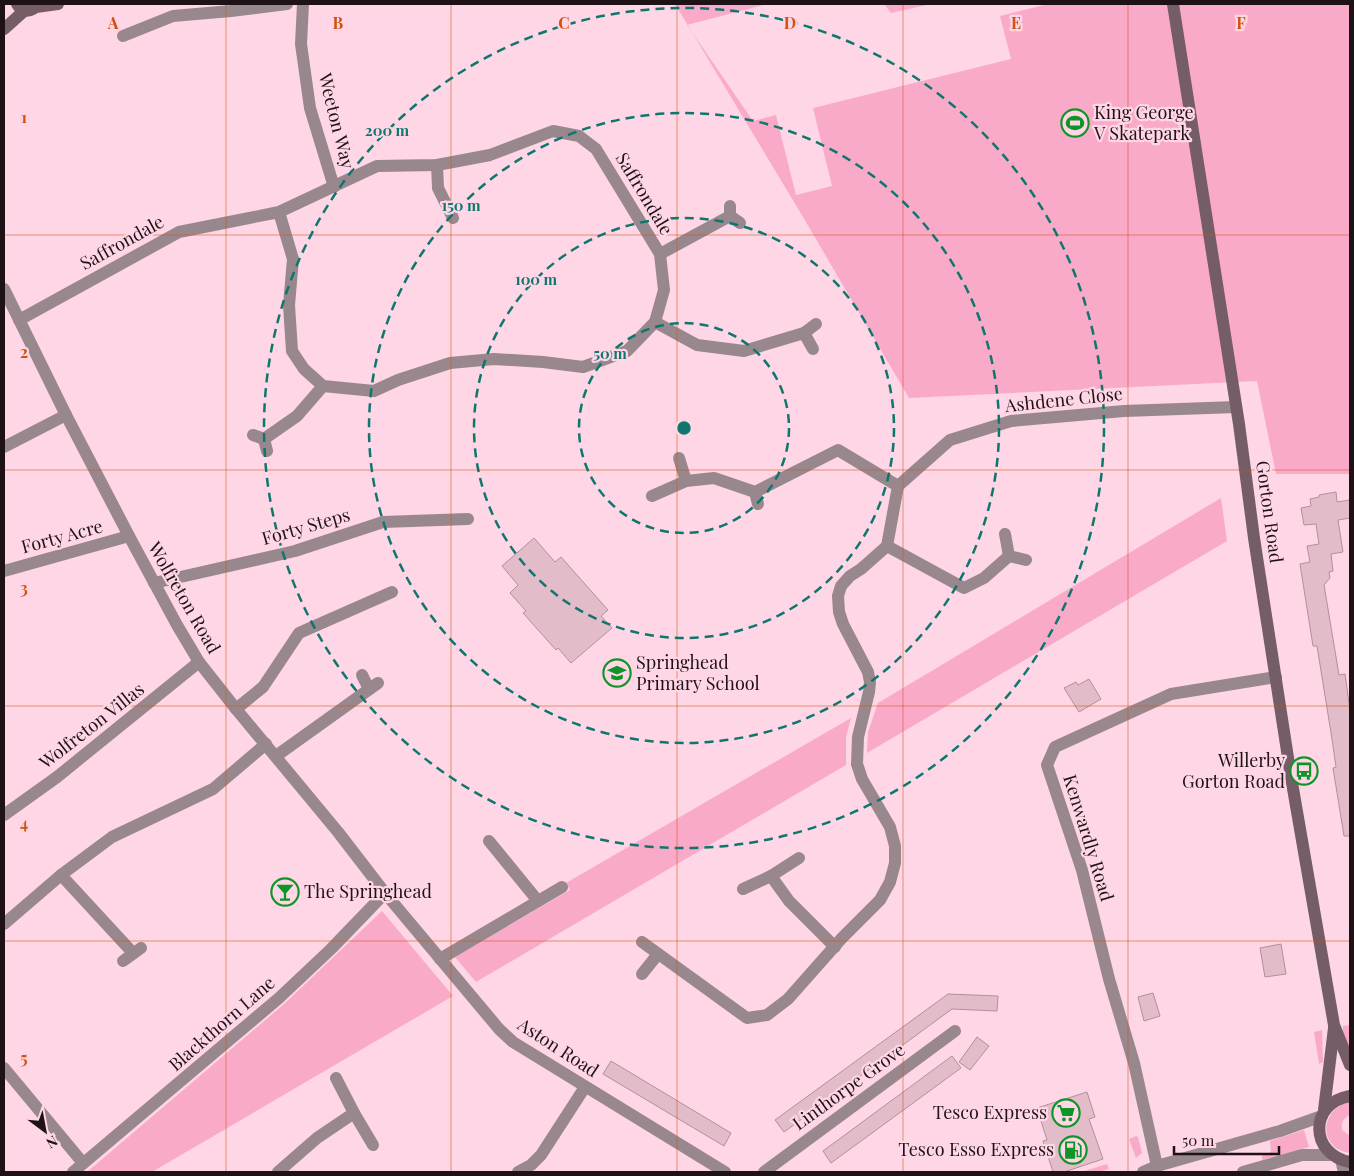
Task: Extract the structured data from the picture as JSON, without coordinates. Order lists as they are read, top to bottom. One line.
{"streets":{"main road":["Gorton Road"],"street":["Weeton Way","Saffrondale","Ashdene Close","Forty Steps","Forty Acre","Wolfreton Road","Wolfreton Villas","Kenwardly Road","Blackthorn Lane","Aston Road","Linthorpe Grove"]},"crossings":[["Weeton Way","Saffrondale"],["Saffrondale","Wolfreton Road"],["Ashdene Close","Gorton Road"],["Gorton Road","Kenwardly Road"],["Forty Steps","Wolfreton Road"],["Forty Acre","Wolfreton Road"],["Wolfreton Road","Wolfreton Villas"],["Wolfreton Road","Blackthorn Lane"],["Wolfreton Road","Aston Road"],["Blackthorn Lane","Aston Road"]],"places":{"sports":["King George V Skatepark"],"school or university":["Springhead Primary School"],"bus stop":["Willerby Gorton Road"],"bar":["The Springhead"],"supermarket":["Tesco Express"],"fuel station":["Tesco Esso Express"]},"scale_bar":"50 m","north":"bottom right","grid":{"columns":["A","B","C","D","E","F"],"rows":["1","2","3","4","5"]},"rings":["200 m","150 m","100 m","50 m"]}
